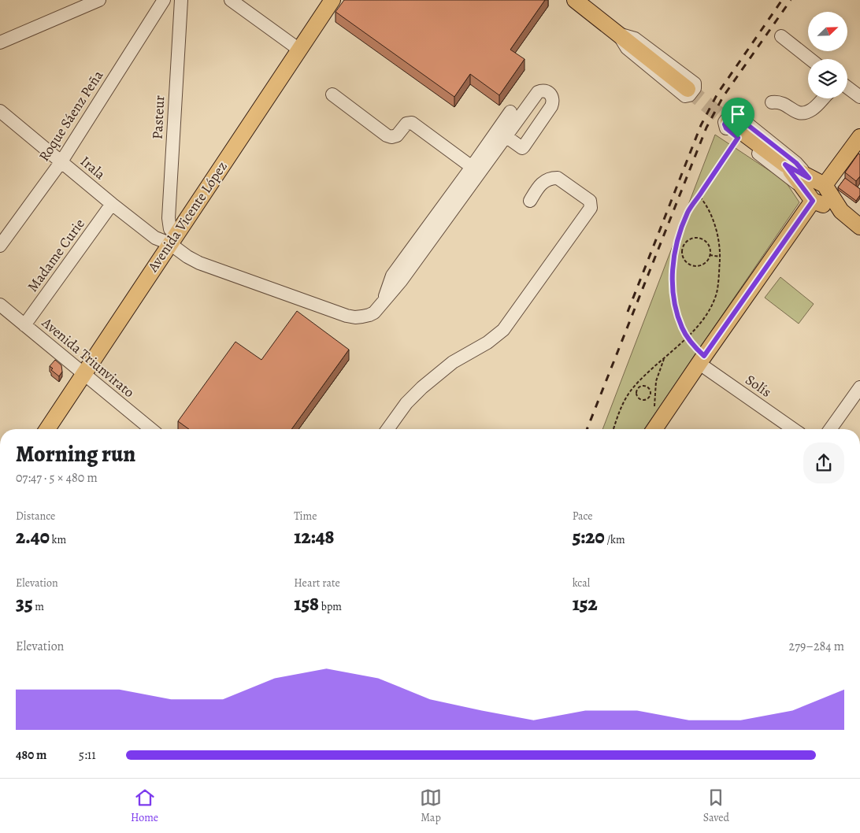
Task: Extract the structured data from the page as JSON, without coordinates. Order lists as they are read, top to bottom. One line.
{"streets":{"main road":["Avenida Vicente López"],"street":["Roque Sáenz Peña","Pasteur","Irala","Madame Curie","Avenida Triunvirato","Solís"]},"crossings":[["Roque Sáenz Peña","Irala"],["Pasteur","Irala"],["Pasteur","Avenida Vicente López"],["Irala","Avenida Vicente López"],["Irala","Madame Curie"],["Avenida Vicente López","Avenida Triunvirato"],["Madame Curie","Avenida Triunvirato"]],"north":"top right","page":{"heading":["Morning run","07:47 · 5 × 480 m"],"stats":[["Distance","2.40 km"],["Time","12:48"],["Pace","5:20 /km"],["Elevation","35 m"],["Heart rate","158 bpm"],["kcal","152"]],"chart":["Elevation","279–284 m"],"list":[{"name":"480 m","note":"5:11"}],"tabs":["Home","Map","Saved"]}}
